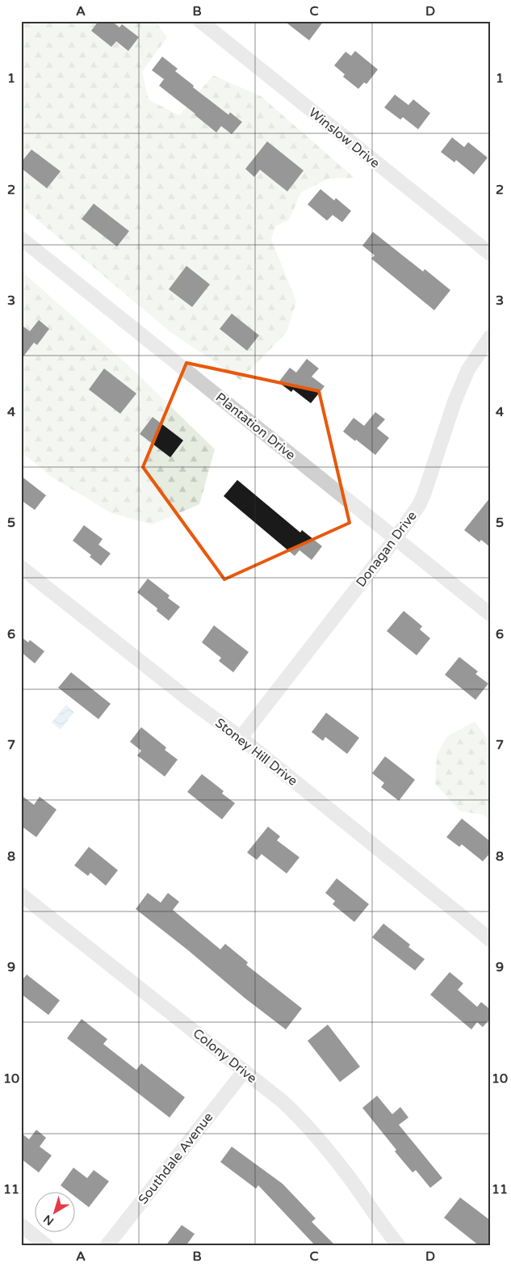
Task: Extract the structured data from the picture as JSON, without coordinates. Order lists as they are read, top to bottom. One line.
{"streets":{"street":["Winslow Drive","Plantation Drive","Donagan Drive","Stoney Hill Drive","Colony Drive","Southdale Avenue"]},"crossings":[["Plantation Drive","Donagan Drive"],["Donagan Drive","Stoney Hill Drive"],["Colony Drive","Southdale Avenue"]],"north":"bottom left","grid":{"columns":["A","B","C","D"],"rows":["1","2","3","4","5","6","7","8","9","10","11"]}}
